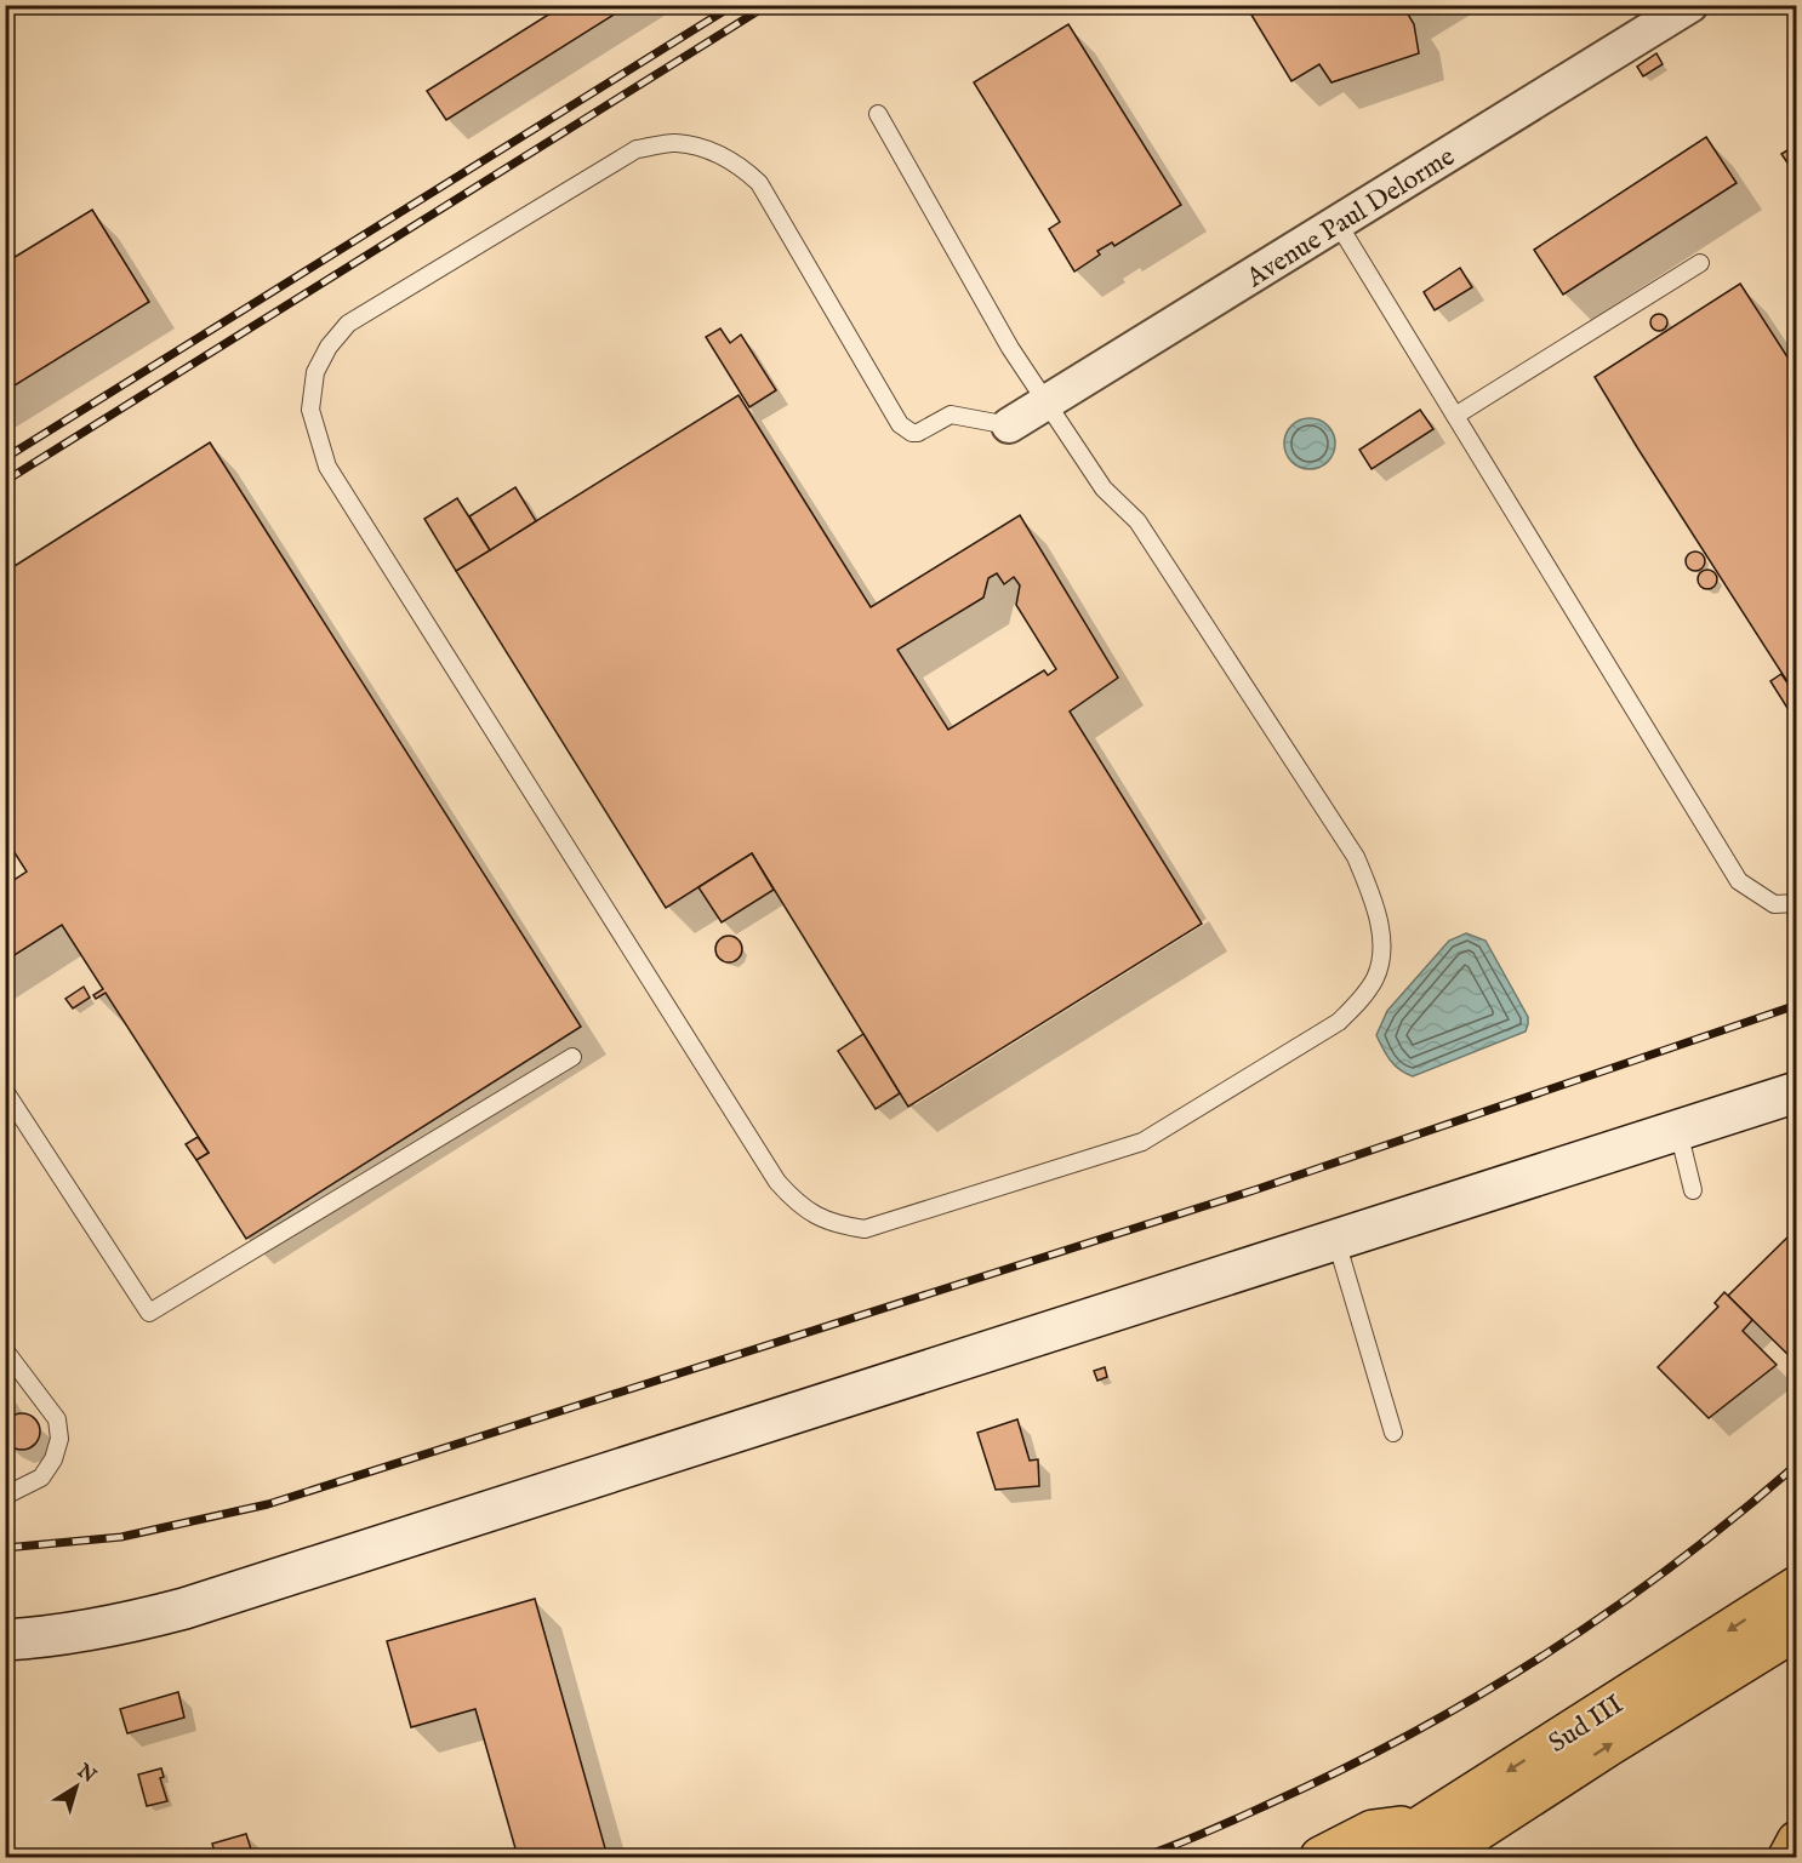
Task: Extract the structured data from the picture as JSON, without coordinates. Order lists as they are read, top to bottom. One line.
{"streets":{"highway":["Sud III"],"street":["Avenue Paul Delorme"]},"north":"top right"}
